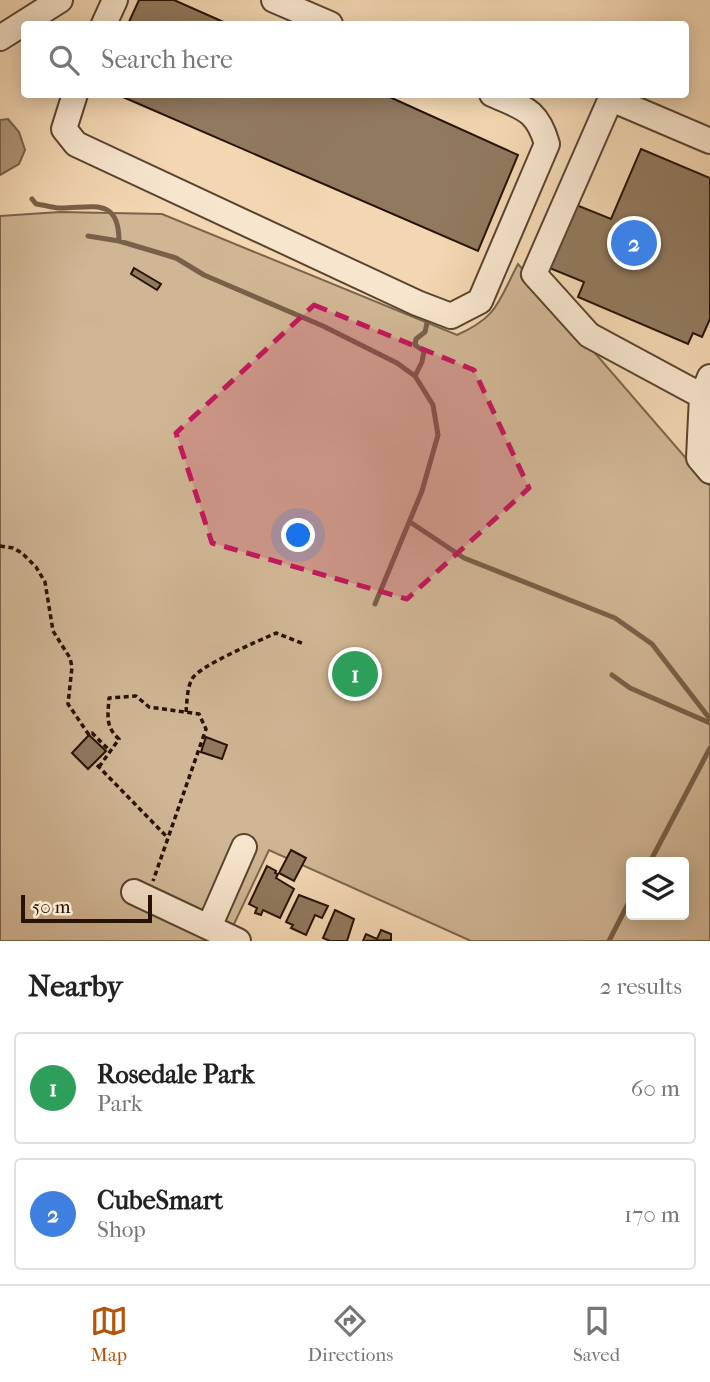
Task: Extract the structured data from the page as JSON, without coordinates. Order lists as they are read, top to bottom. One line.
{"scale_bar":"50 m","page":{"search":"Search here","pins":["2","1"],"scale":"50 m","heading":["Nearby","2 results"],"list":[{"mark":"1","name":"Rosedale Park","note":"Park","value":"60 m"},{"mark":"2","name":"CubeSmart","note":"Shop","value":"170 m"}],"nav":["Map","Directions","Saved"]}}
